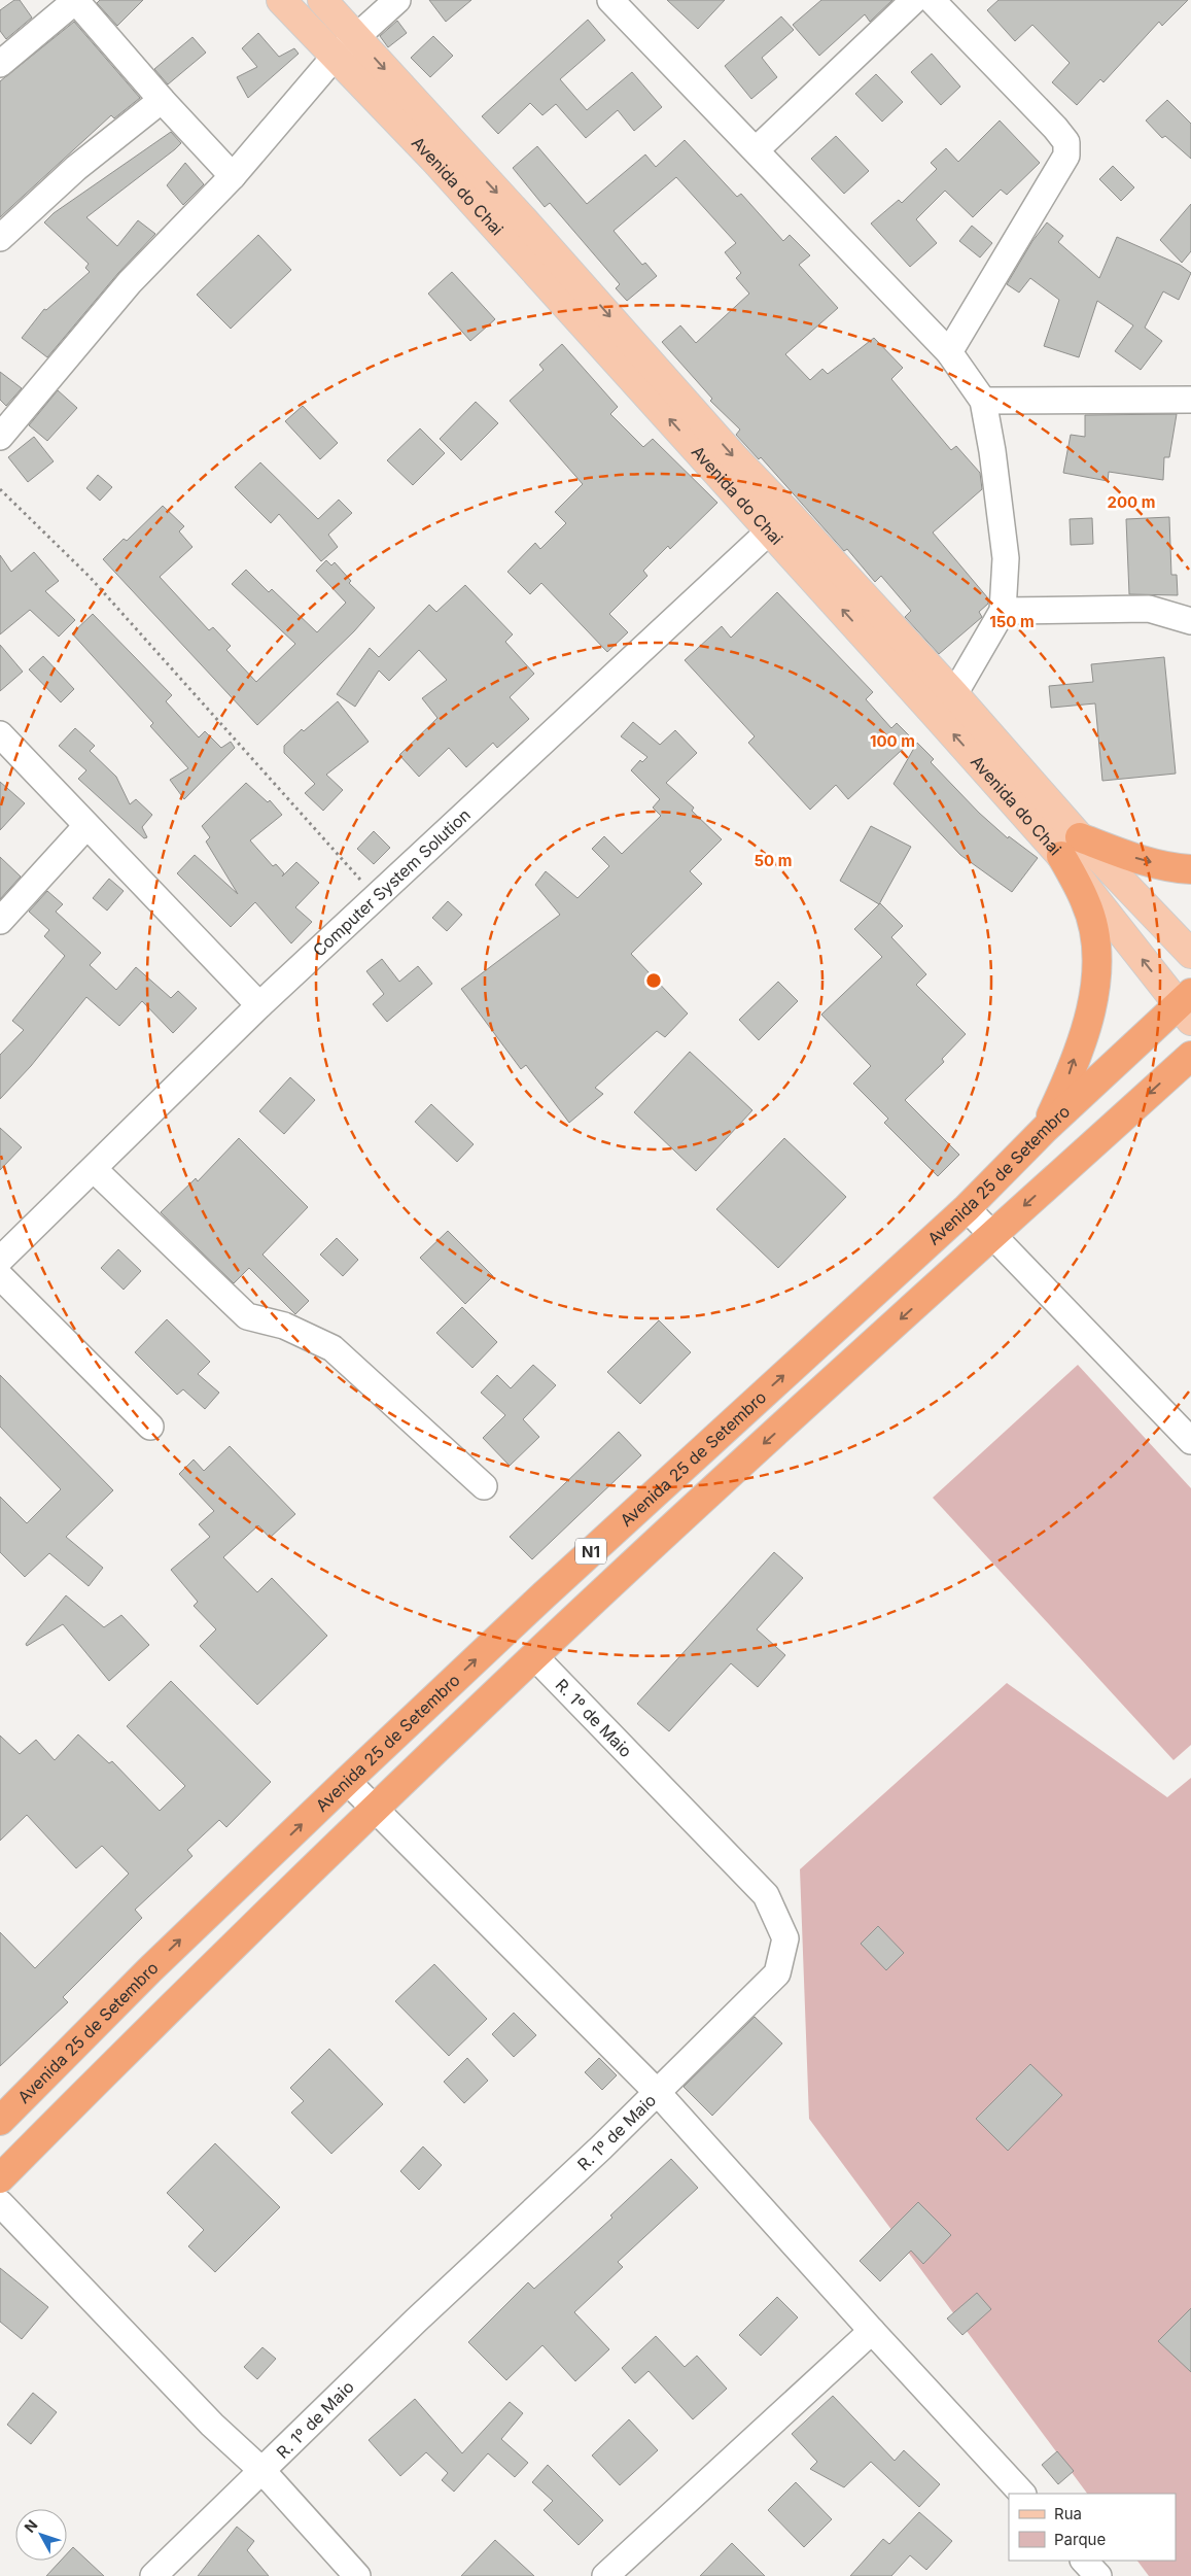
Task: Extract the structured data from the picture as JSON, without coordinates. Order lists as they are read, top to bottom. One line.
{"streets":{"highway":["Avenida 25 de Setembro","N1"],"main road":["Avenida do Chai"],"street":["Computer System Solution","R. 1º de Maio"]},"crossings":[["Avenida do Chai","Computer System Solution"],["Avenida do Chai","Avenida 25 de Setembro"],["N1","R. 1º de Maio"]],"legend":["Rua","Parque"],"north":"top left","rings":["200 m","150 m","100 m","50 m"]}
